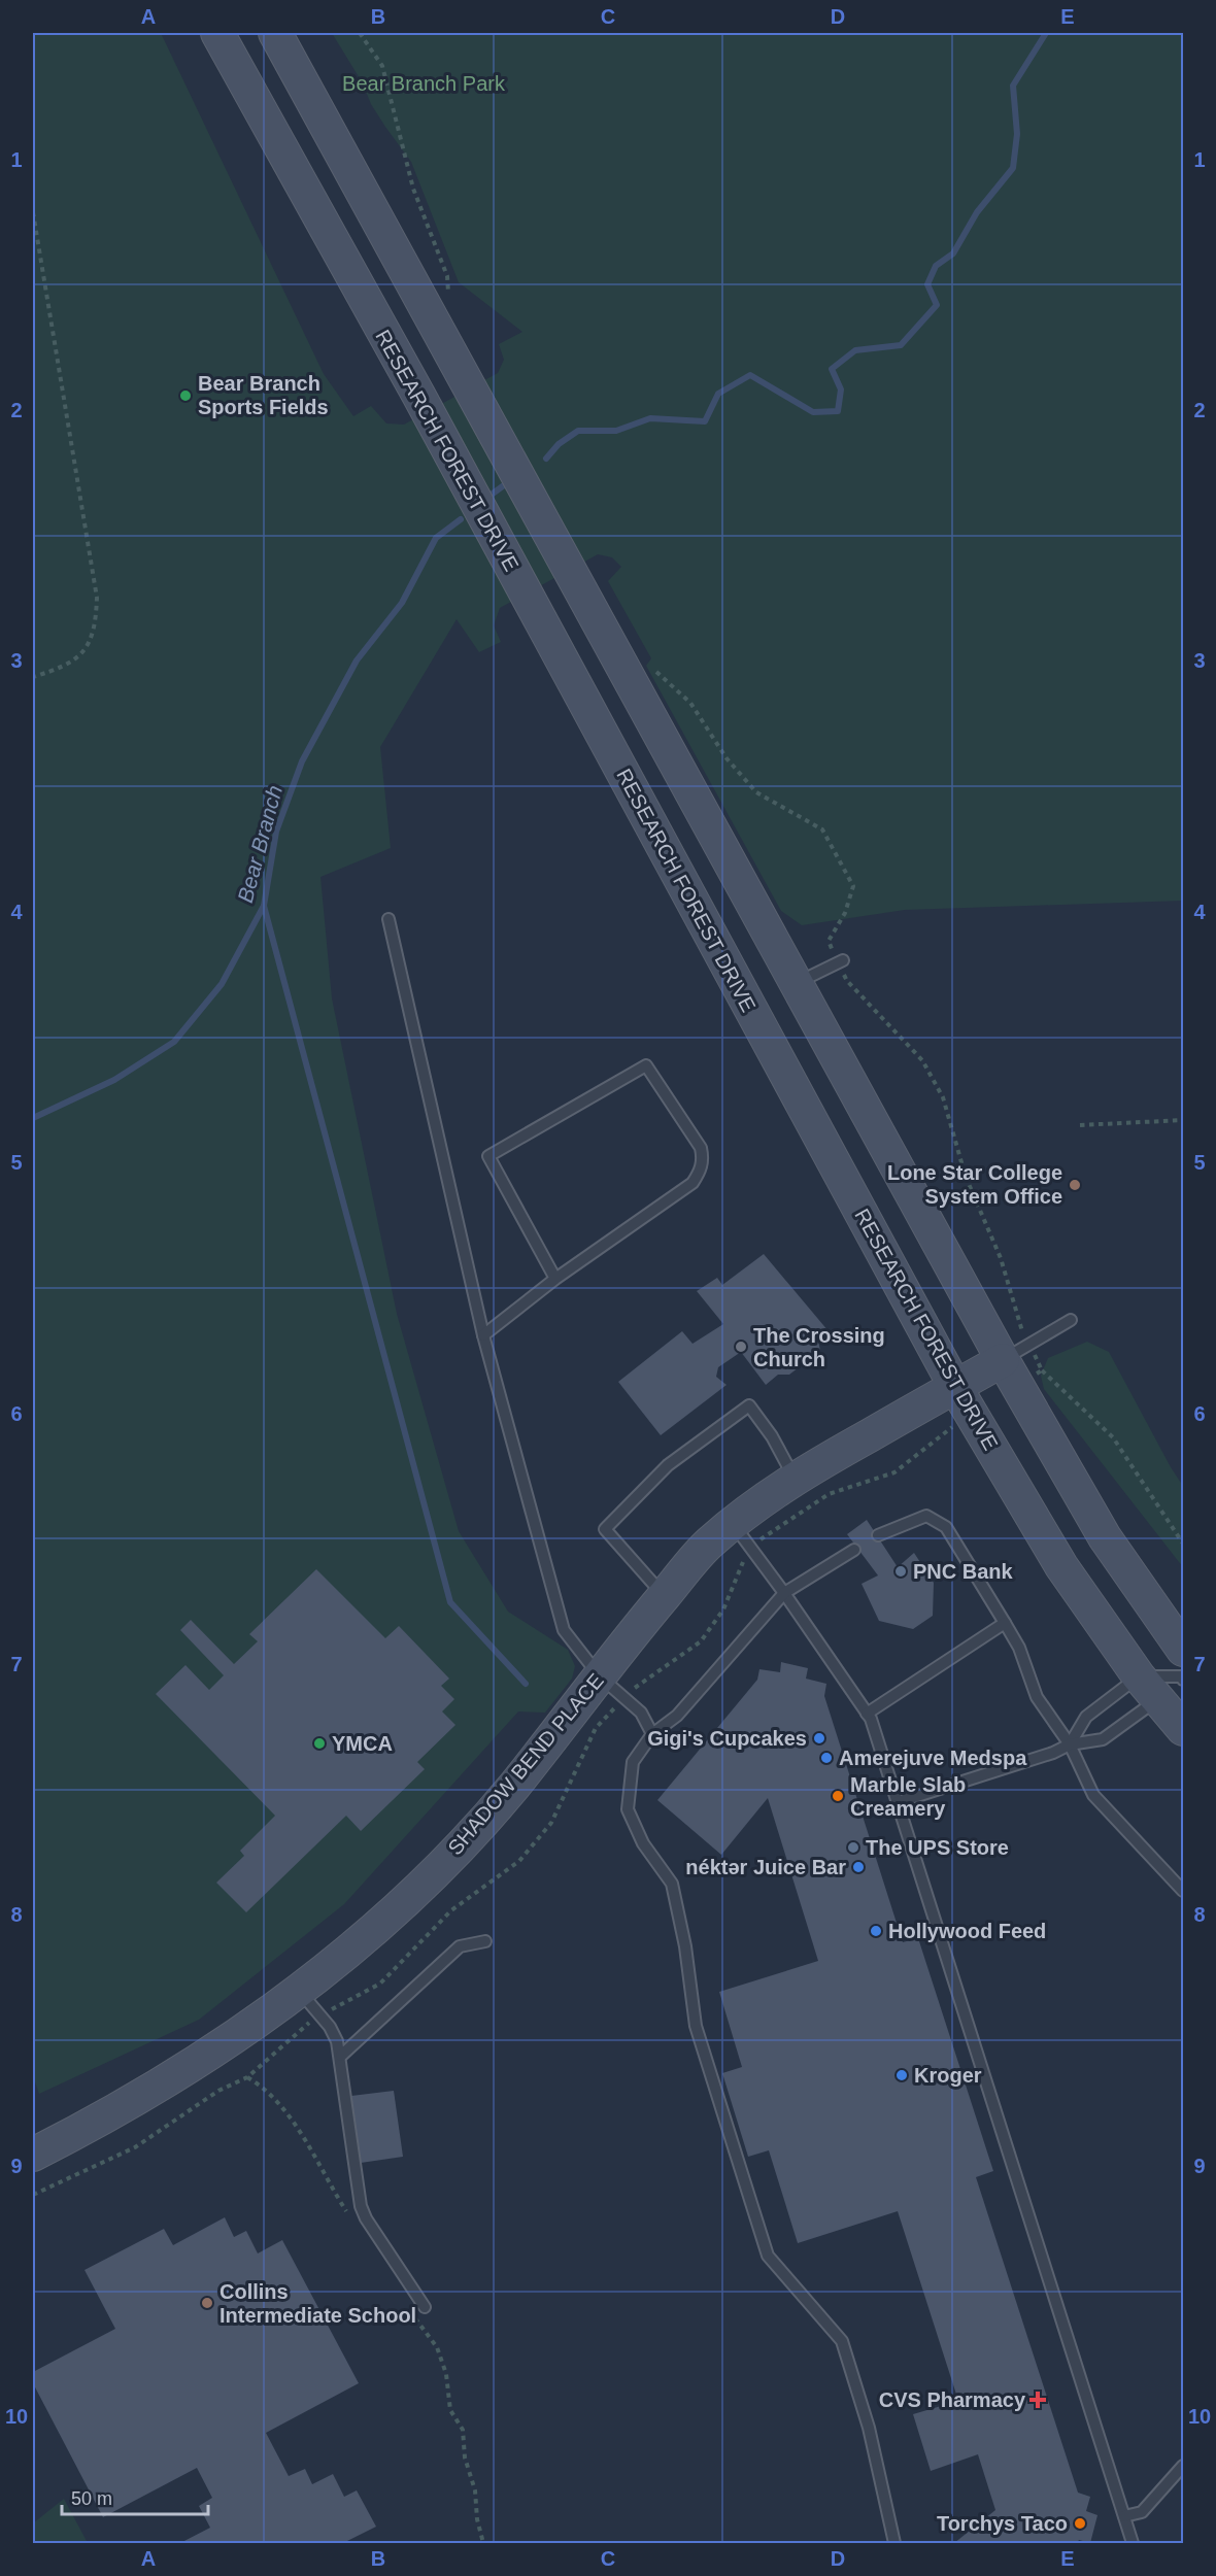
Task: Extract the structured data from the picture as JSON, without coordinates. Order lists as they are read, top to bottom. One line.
{"streets":{"main road":["RESEARCH FOREST DRIVE","SHADOW BEND PLACE"]},"crossings":[["RESEARCH FOREST DRIVE","SHADOW BEND PLACE"]],"water":["Bear Branch"],"parks":["Bear Branch Park"],"places":{"other":["Bear Branch Sports Fields","Lone Star College System Office","The Crossing Church","PNC Bank","Gigi's Cupcakes","YMCA","Amerejuve Medspa","Marble Slab Creamery","The UPS Store","néktər Juice Bar","Hollywood Feed","Kroger","Collins Intermediate School","Torchys Taco"],"health":["CVS Pharmacy"]},"scale_bar":"50 m","grid":{"columns":["A","B","C","D","E"],"rows":["1","2","3","4","5","6","7","8","9","10"]}}
